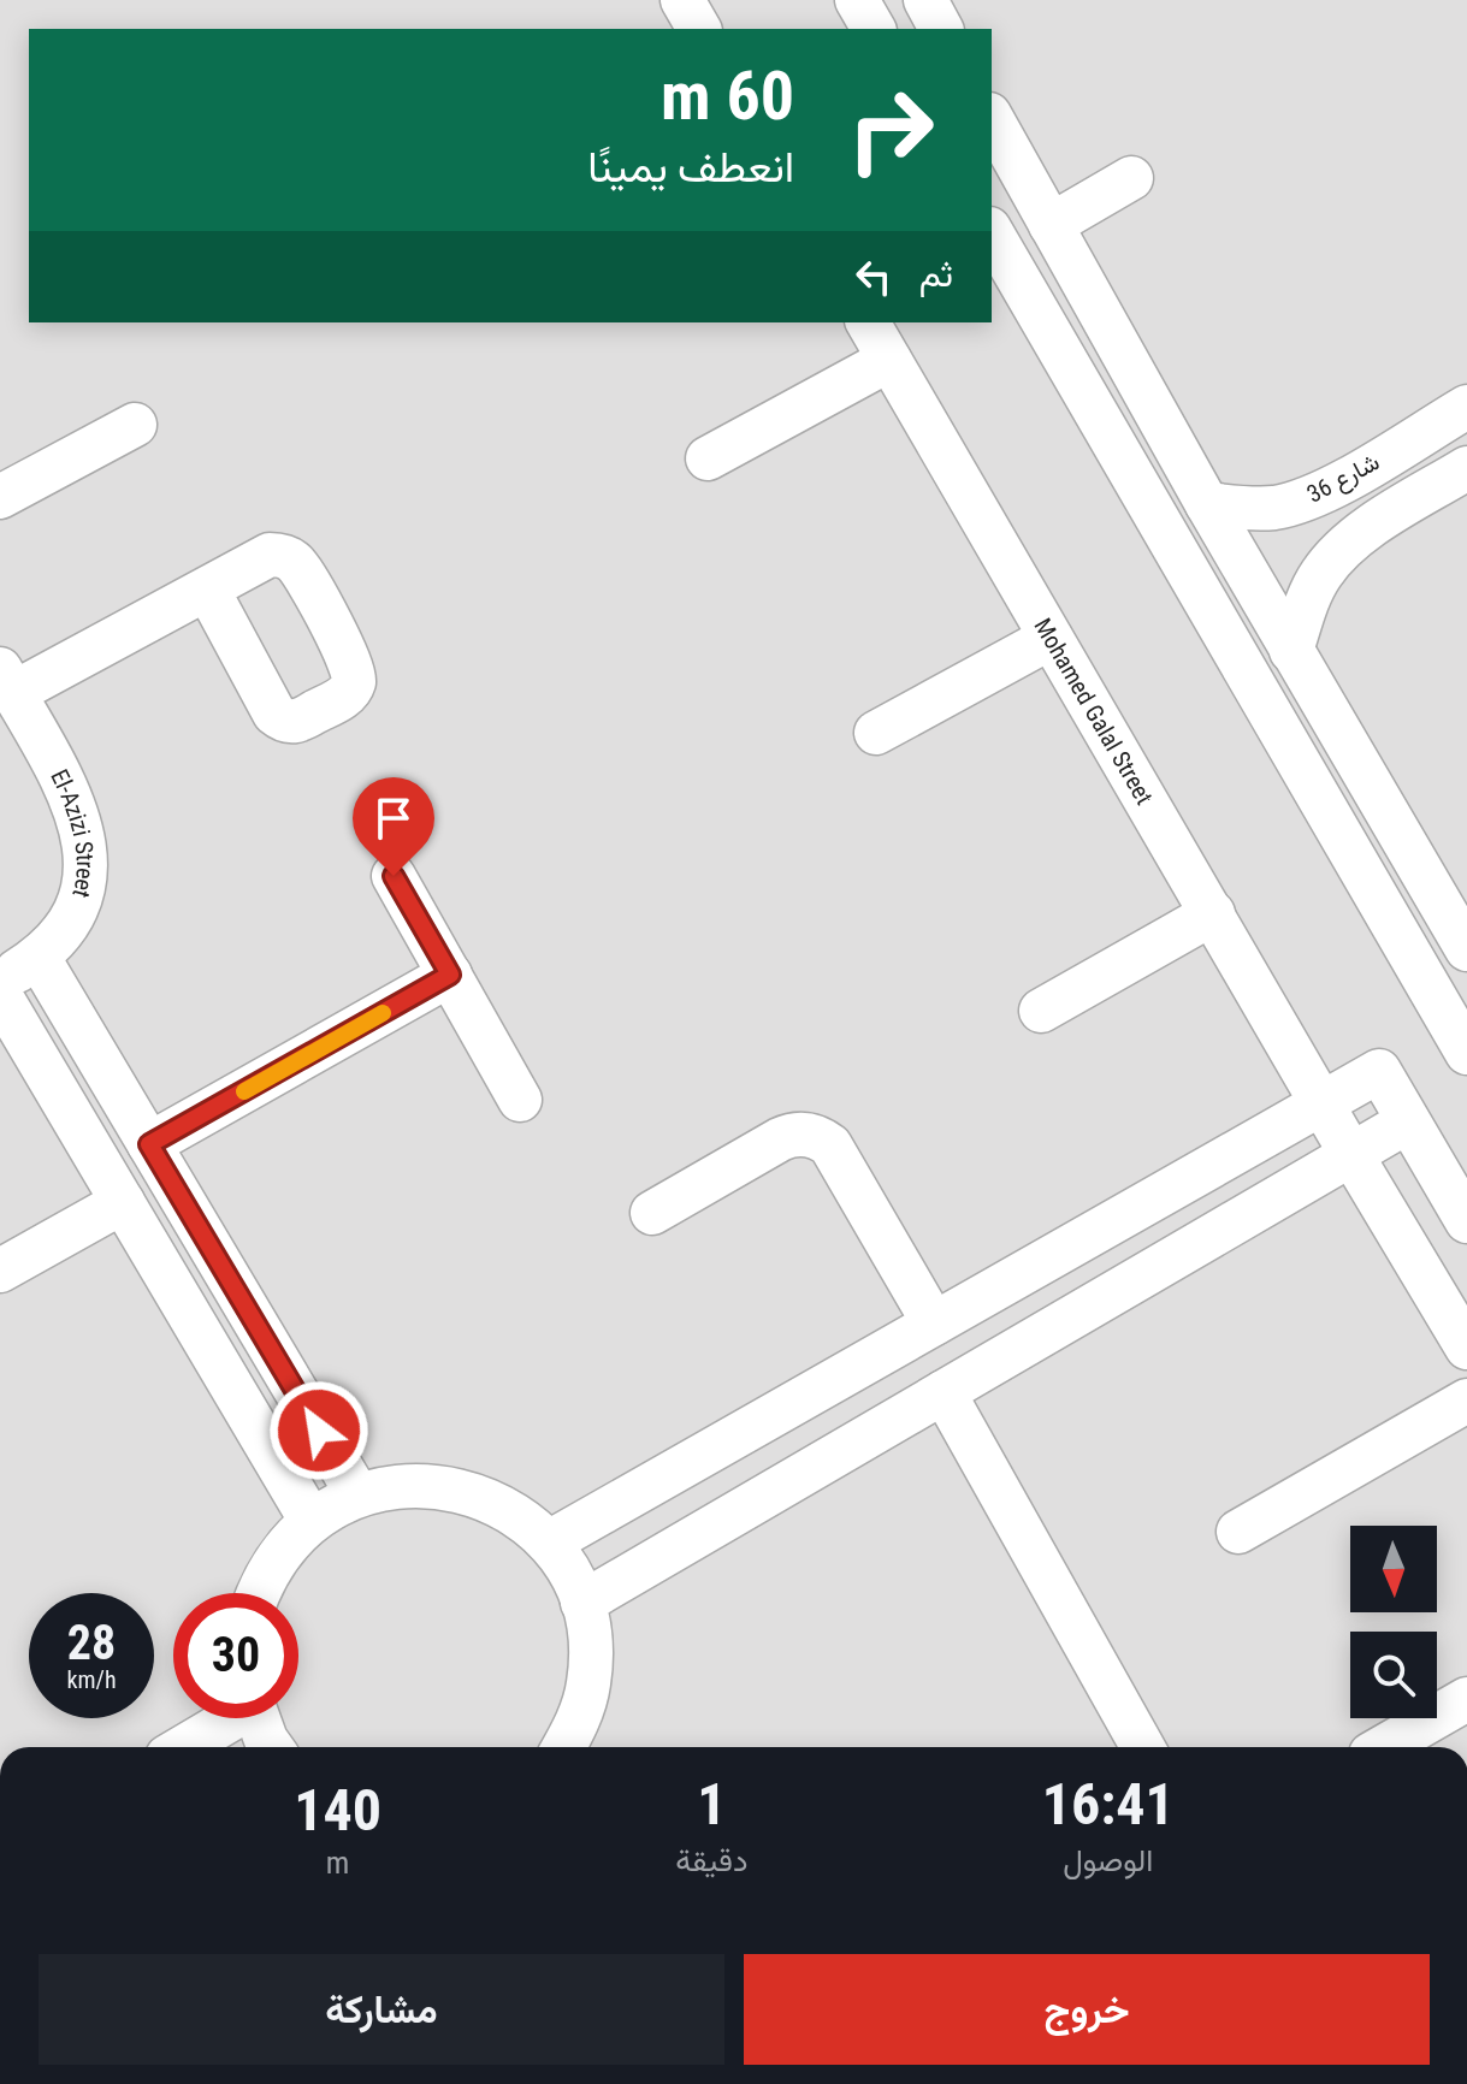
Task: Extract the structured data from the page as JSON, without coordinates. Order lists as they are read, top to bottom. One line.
{"streets":{"street":["شارع 36","Mohamed Galal Street","El-Azizi Street"]},"north":"bottom","page":{"turn":["60 m","انعطف يمينًا"],"then":"ثم","speed":"28 km/h","limit":"30","eta":["16:41","الوصول","1","دقيقة","140","m"],"buttons":["خروج","مشاركة"]}}
